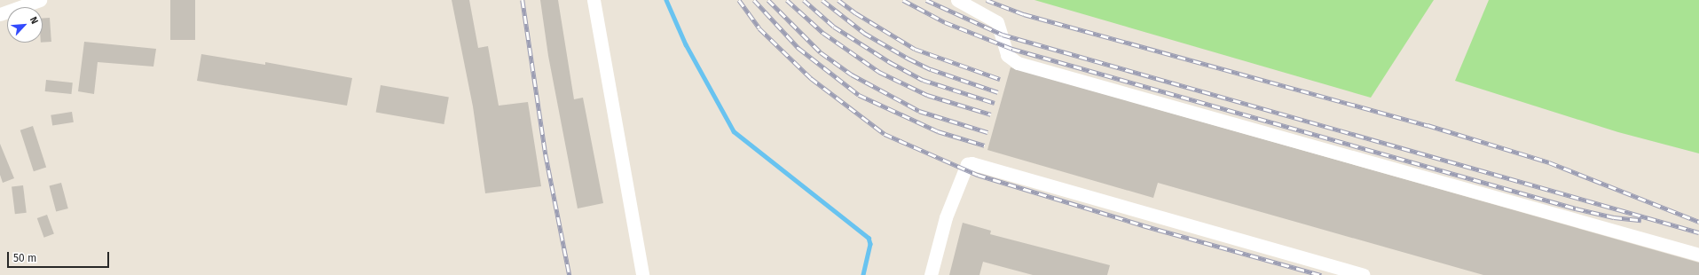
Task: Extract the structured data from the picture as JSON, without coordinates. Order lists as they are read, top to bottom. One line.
{"scale_bar":"50 m","north":"top right"}
